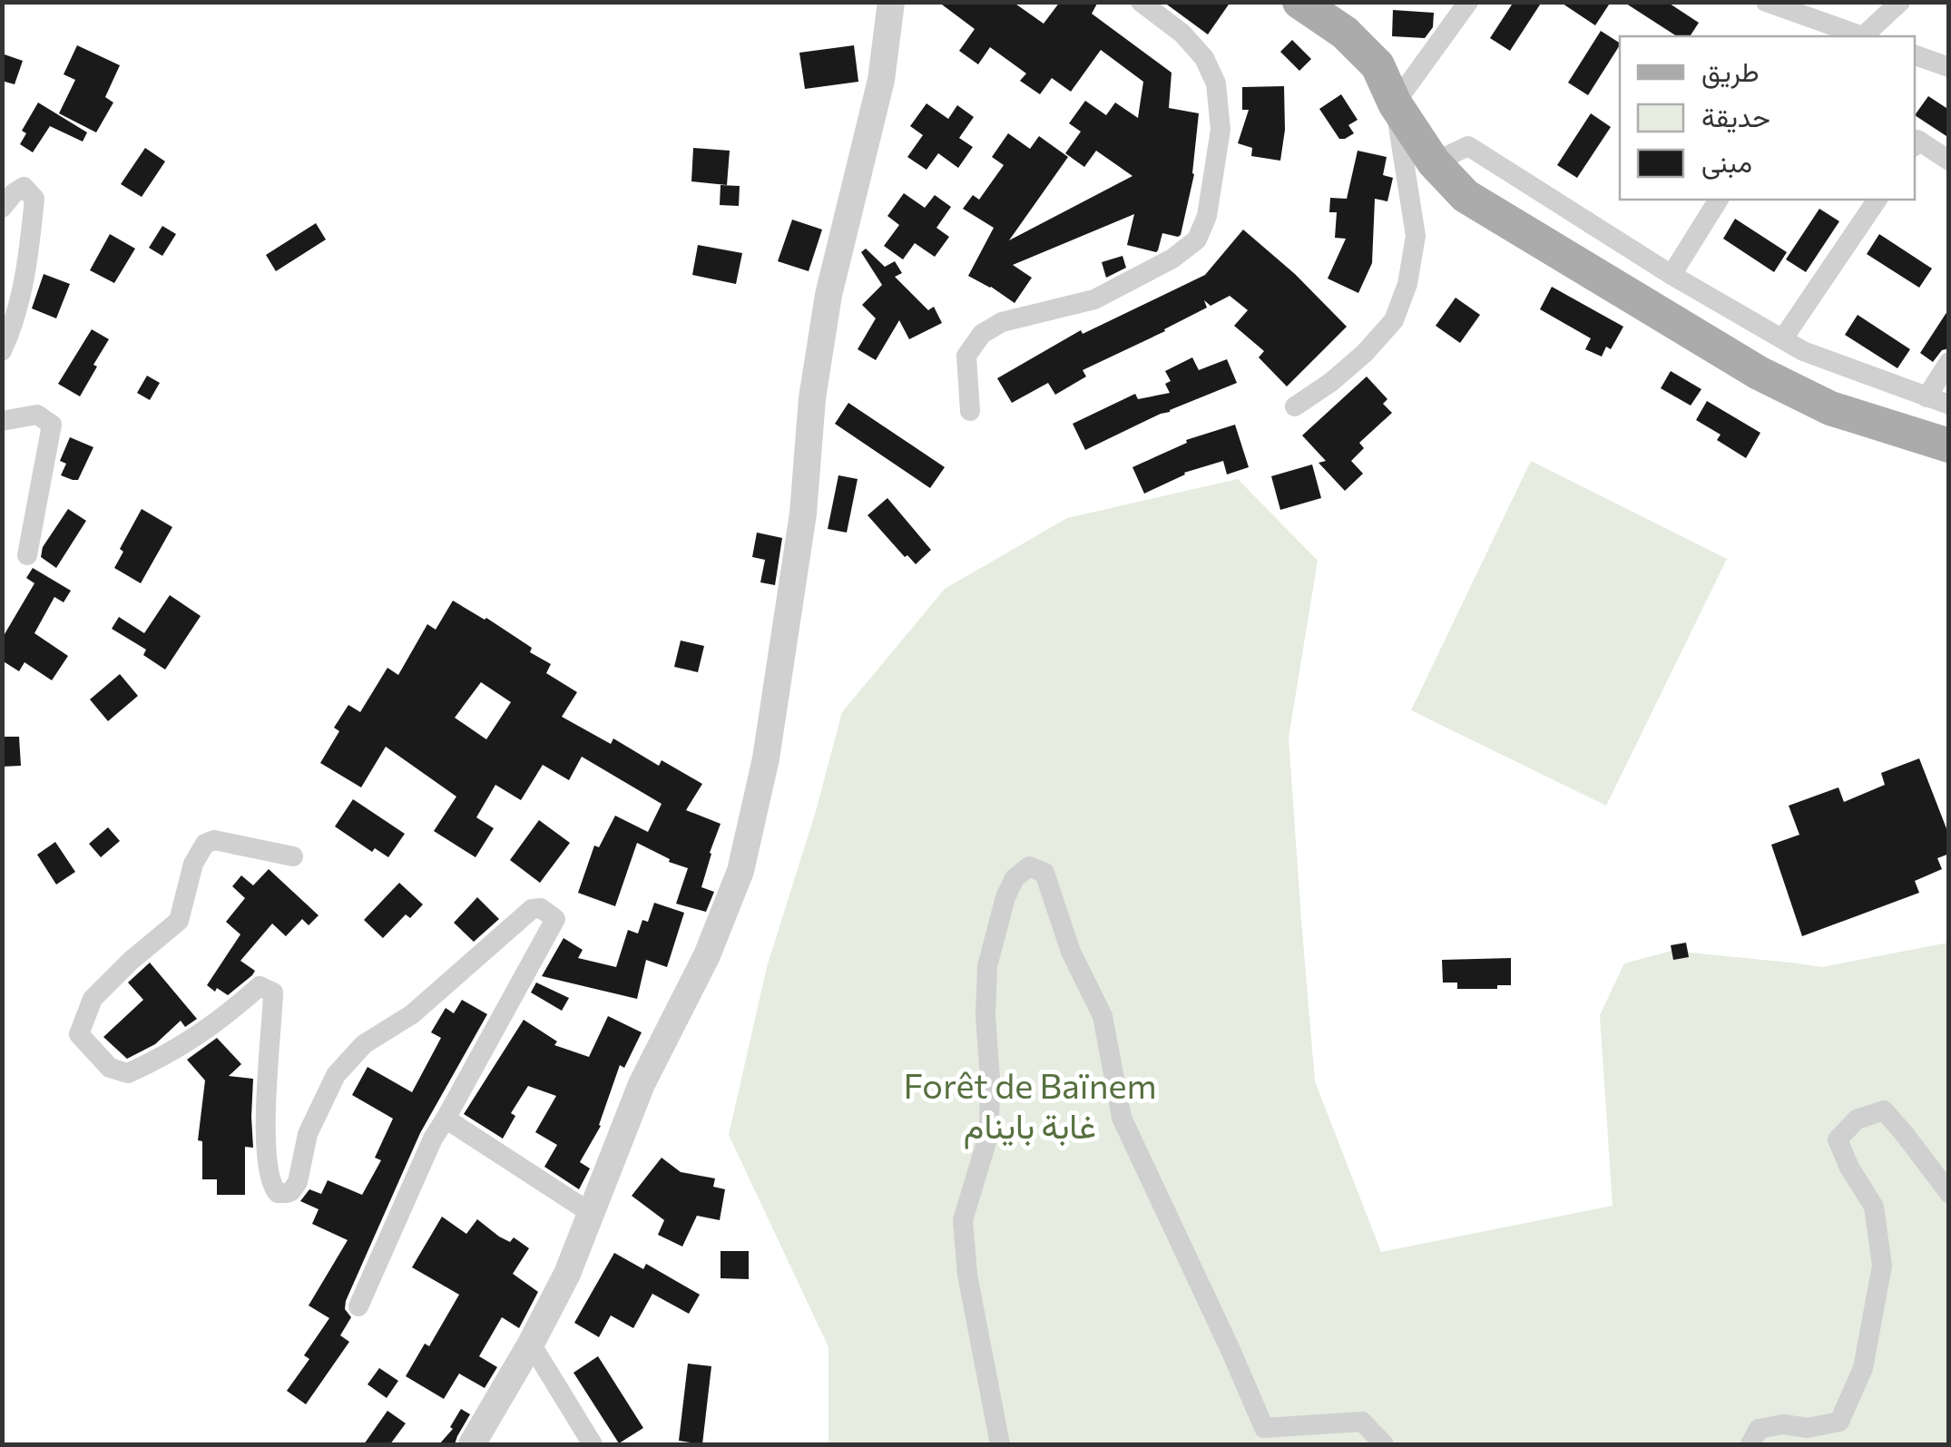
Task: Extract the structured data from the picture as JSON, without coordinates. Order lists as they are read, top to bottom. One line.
{"parks":["Forêt de Baïnem غابة باينام"],"legend":["طريق","حديقة","مبنى"]}
